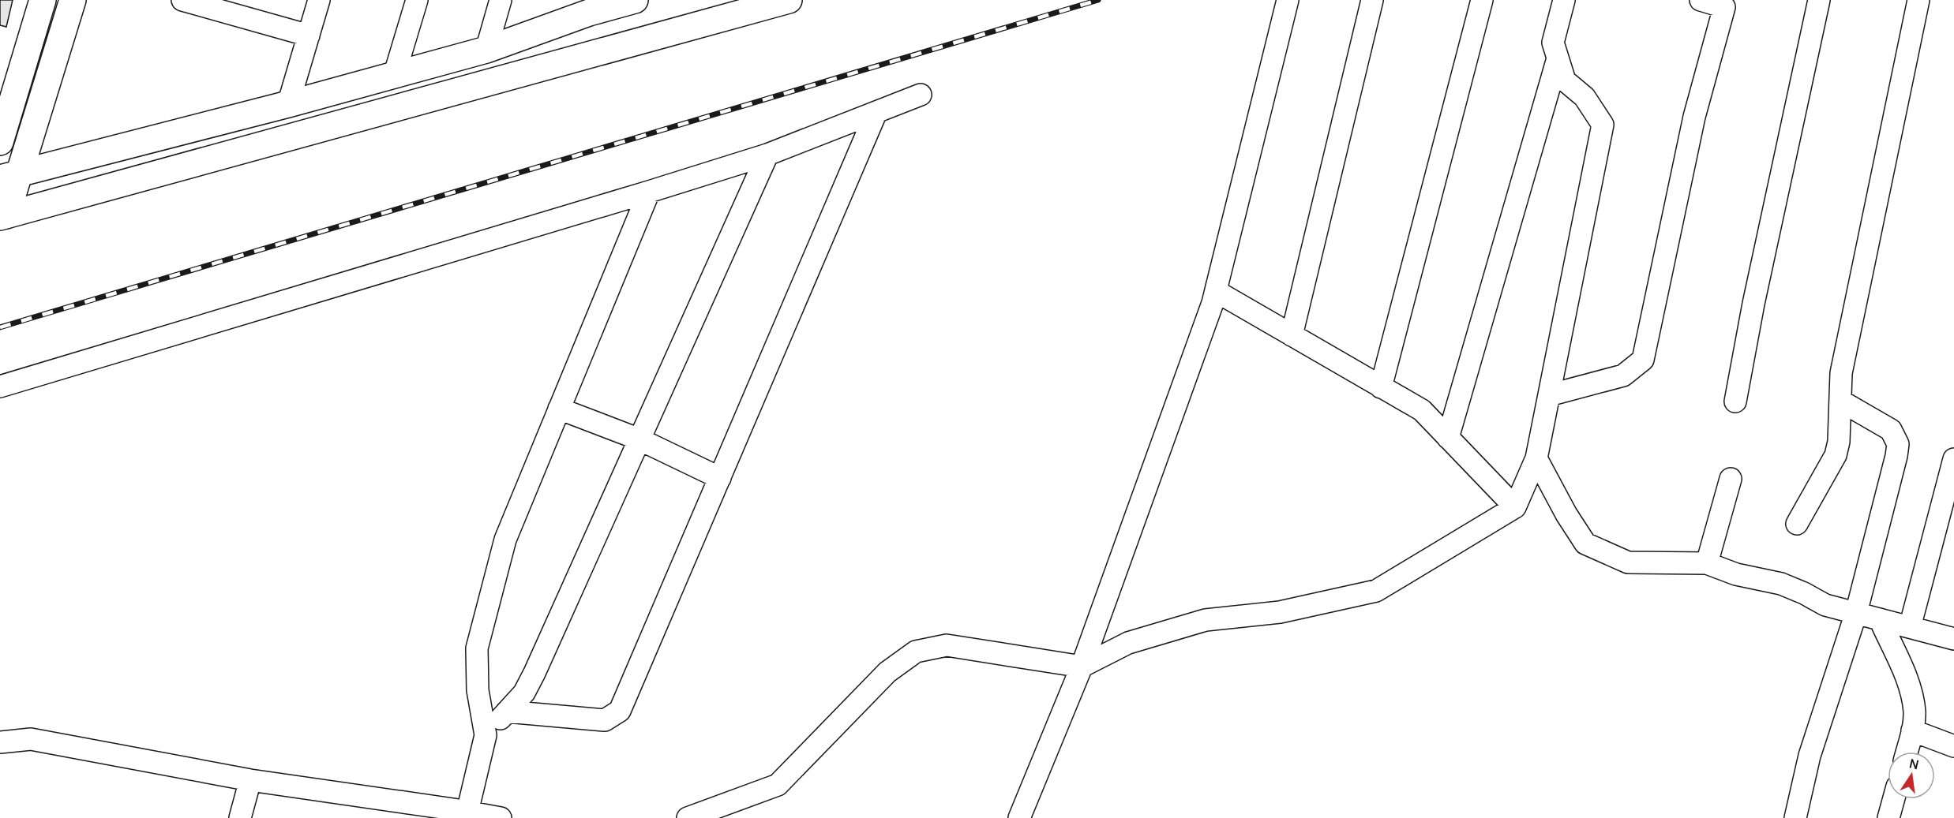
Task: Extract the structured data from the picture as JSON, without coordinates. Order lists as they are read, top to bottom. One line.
{"north":"top"}
